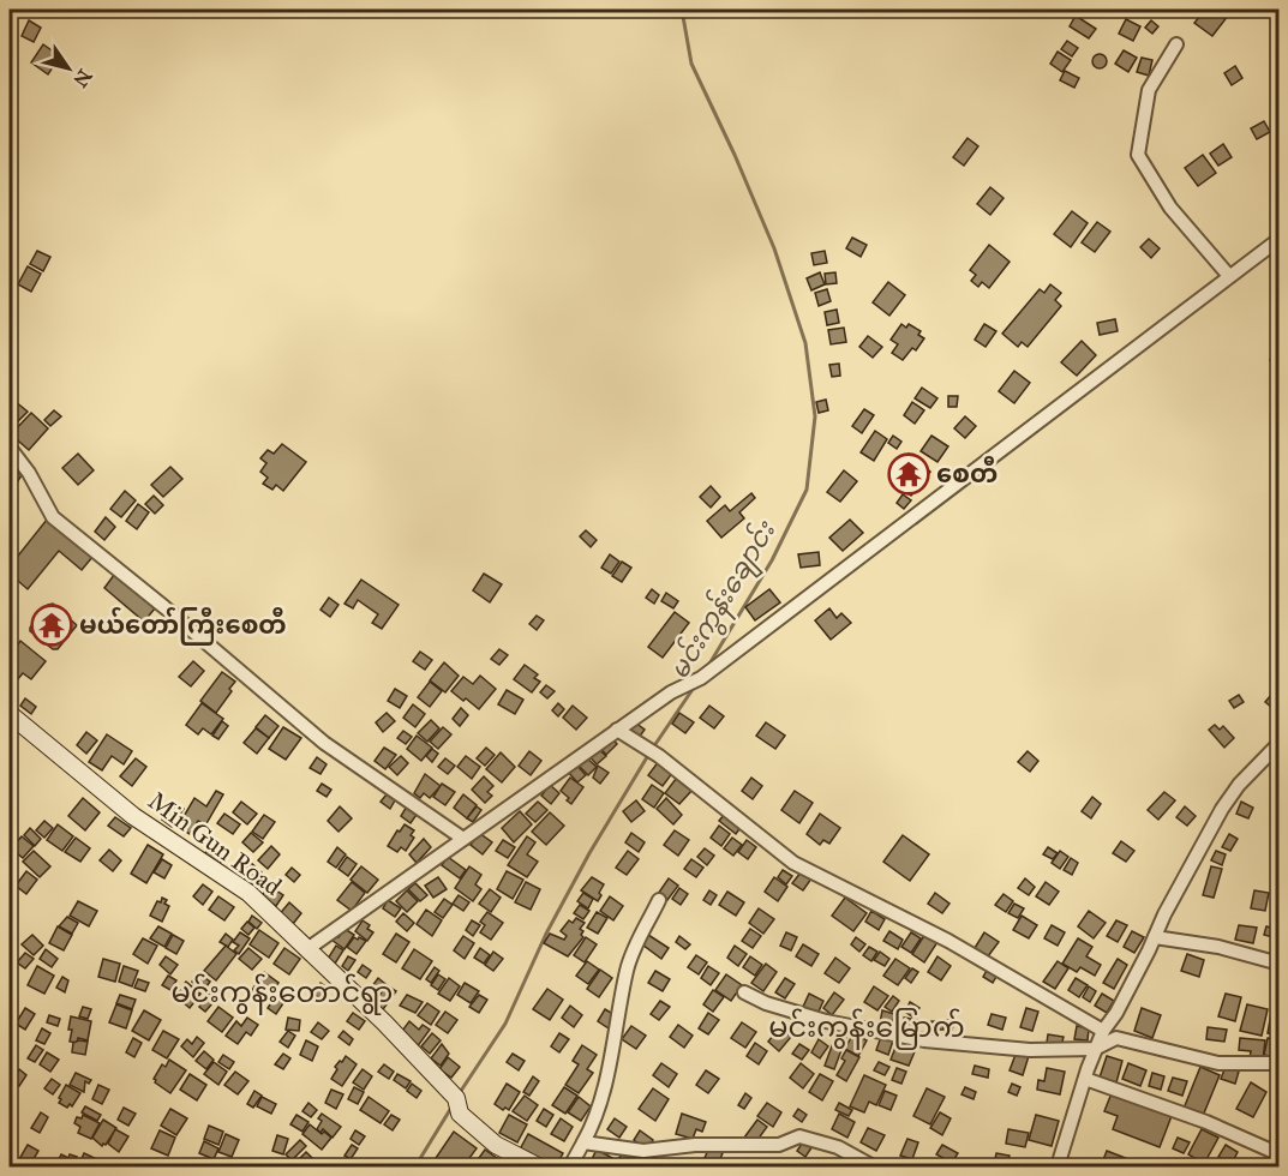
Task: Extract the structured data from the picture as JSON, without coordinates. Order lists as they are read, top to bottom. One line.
{"streets":{"street":["Min Gun Road"]},"districts":["မင်းကွန်းတောင်ရွာ","မင်းကွန်းမြောက်"],"water":["မင်းကွန်းချောင်း"],"places":{"temple":["စေတီ","မယ်တော်ကြီးစေတီ"]},"north":"bottom right"}
